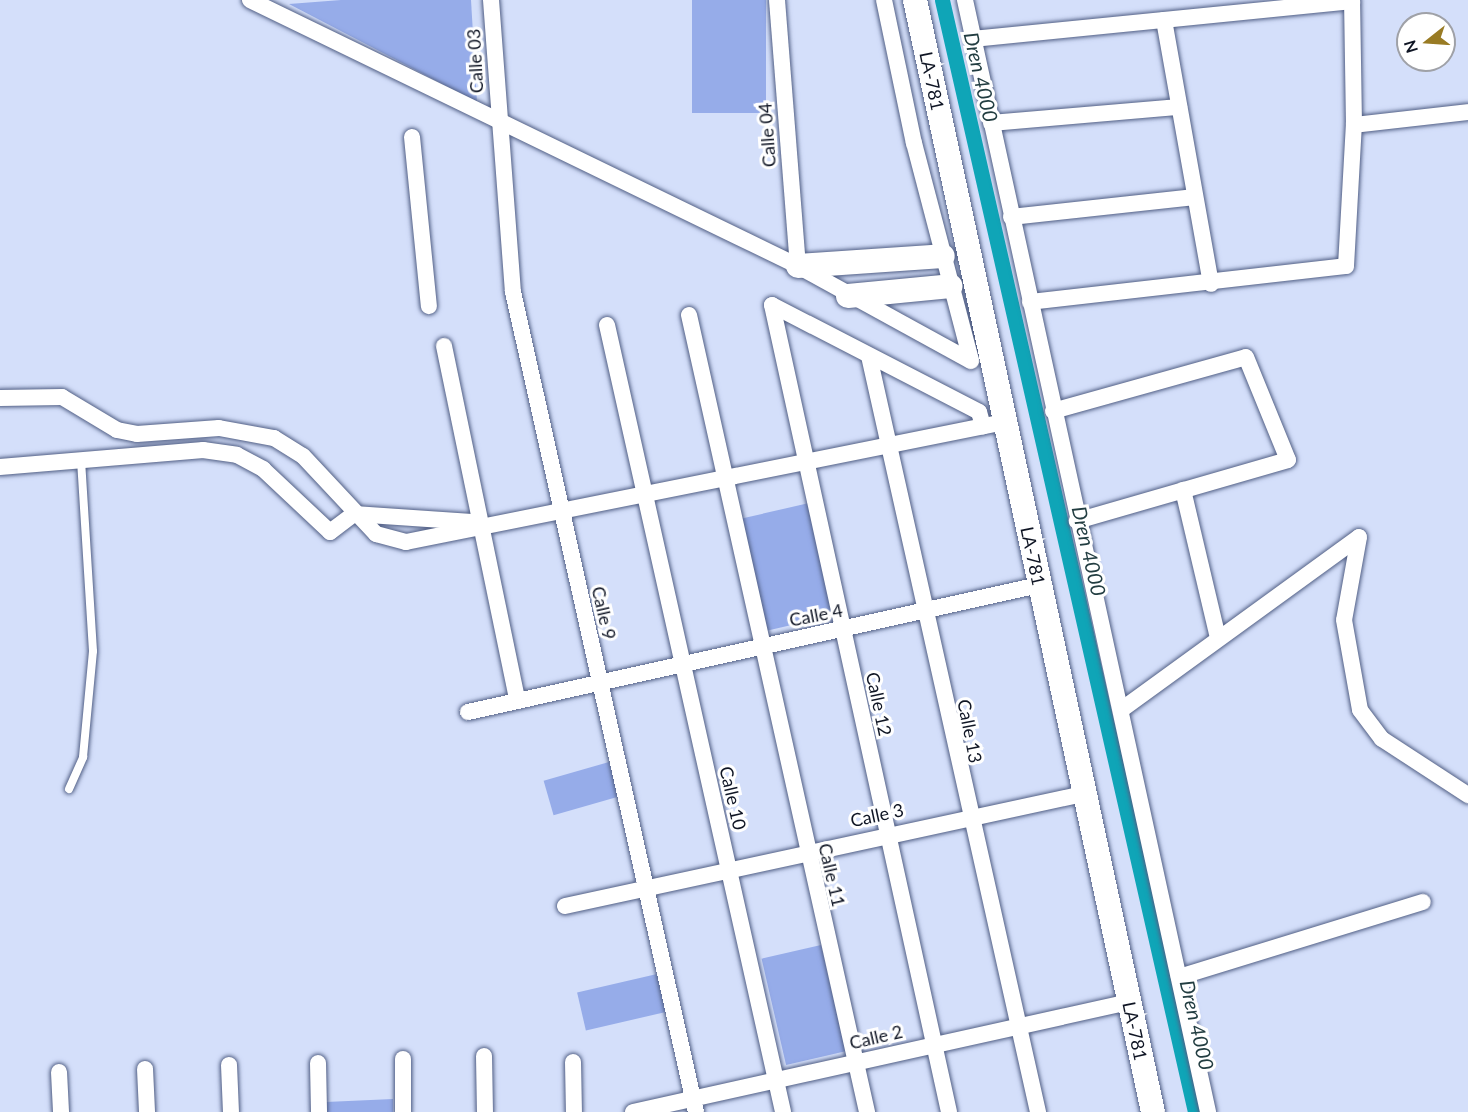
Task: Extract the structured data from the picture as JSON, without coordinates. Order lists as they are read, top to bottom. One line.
{"streets":{"street":["Calle 03","LA-781","Calle 04","Calle 9","Calle 4","Calle 12","Calle 13","Calle 10","Calle 3","Calle 11","Calle 2"]},"crossings":[["Calle 03","Calle 9"],["LA-781","Calle 4"],["LA-781","Calle 3"],["LA-781","Calle 2"],["Calle 9","Calle 4"],["Calle 9","Calle 3"],["Calle 9","Calle 2"],["Calle 4","Calle 12"],["Calle 4","Calle 13"],["Calle 4","Calle 10"],["Calle 4","Calle 11"],["Calle 12","Calle 13"],["Calle 12","Calle 3"],["Calle 12","Calle 2"],["Calle 13","Calle 3"],["Calle 13","Calle 2"],["Calle 10","Calle 3"],["Calle 10","Calle 2"],["Calle 3","Calle 11"],["Calle 11","Calle 2"]],"water":["Dren 4000"],"north":"left"}
